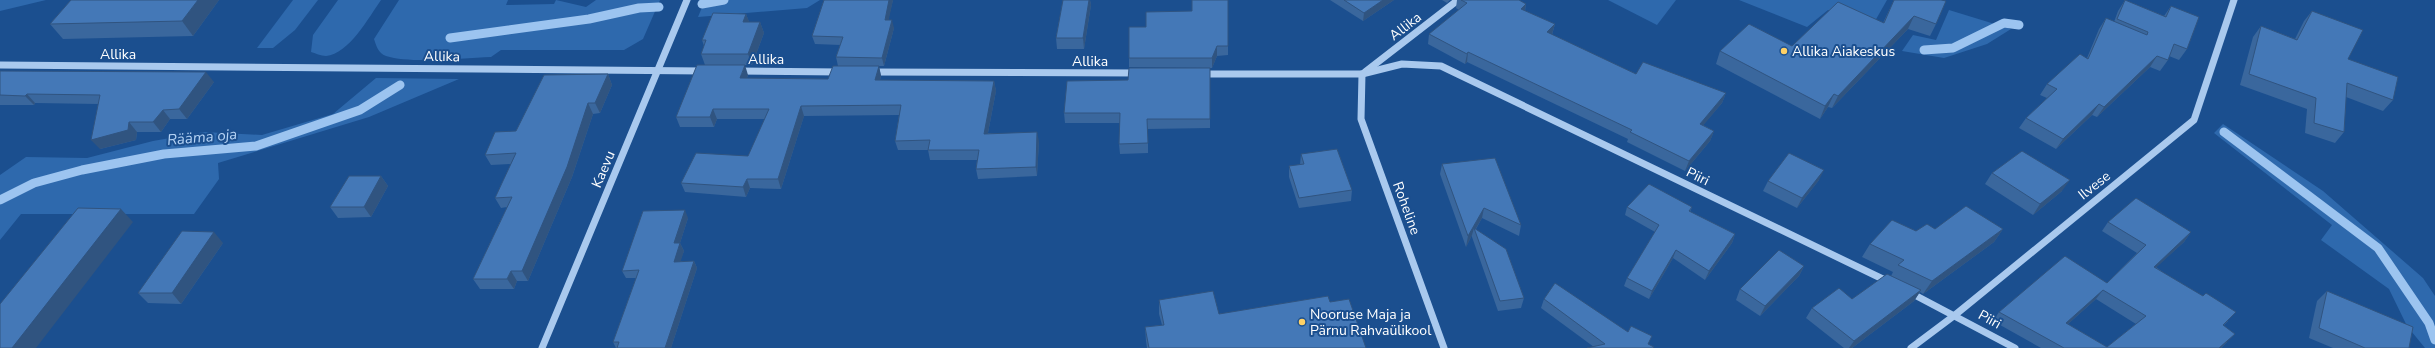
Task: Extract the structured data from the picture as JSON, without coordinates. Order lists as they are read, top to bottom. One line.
{"streets":{"street":["Allika","Kaevu","Piiri","Ilvese","Roheline"]},"crossings":[["Allika","Kaevu"],["Allika","Piiri"],["Allika","Roheline"],["Piiri","Ilvese"],["Piiri","Roheline"]],"water":["Rääma oja"],"places":["Allika Aiakeskus","Nooruse Maja ja Pärnu Rahvaülikool"]}
